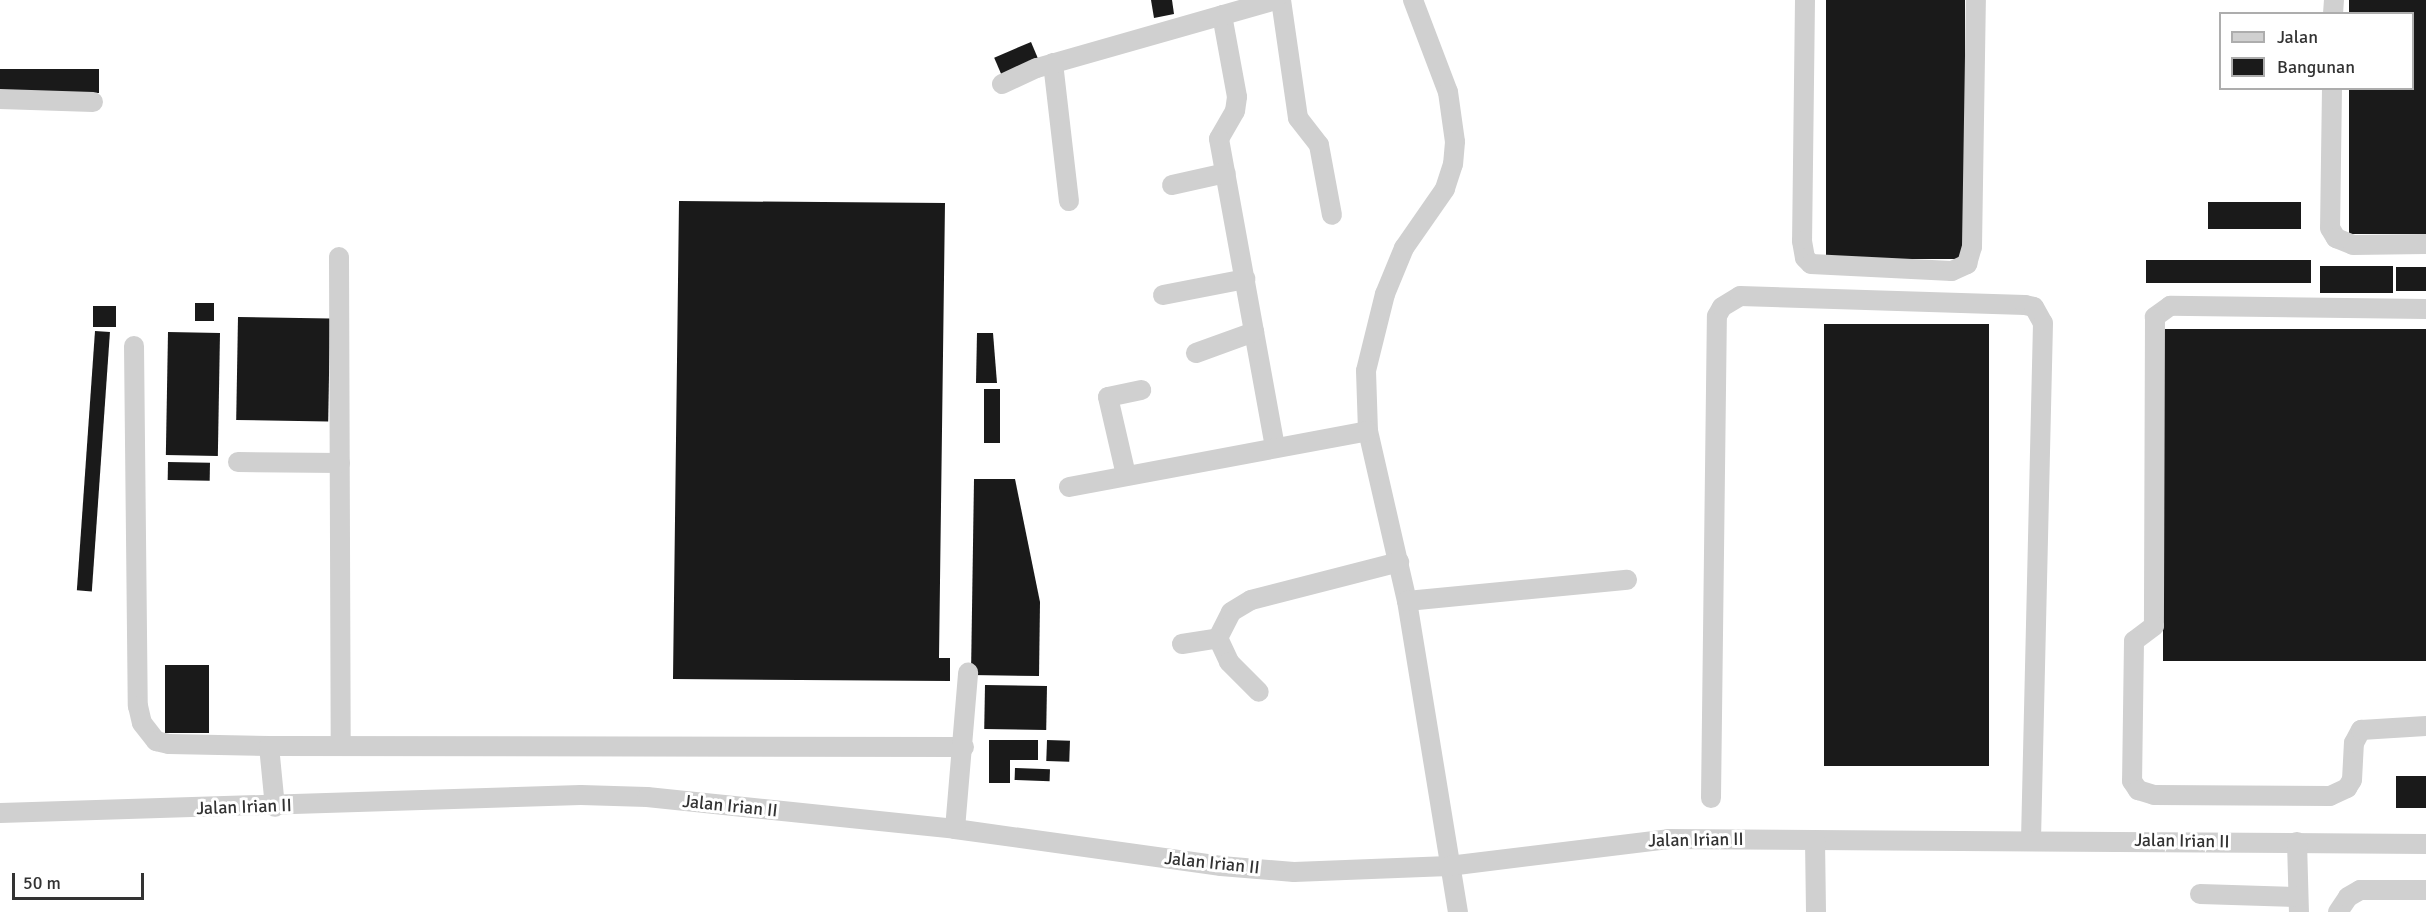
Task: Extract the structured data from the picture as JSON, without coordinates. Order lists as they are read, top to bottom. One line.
{"streets":{"street":["Jalan Irian II"]},"legend":["Jalan","Bangunan"],"scale_bar":"50 m"}
